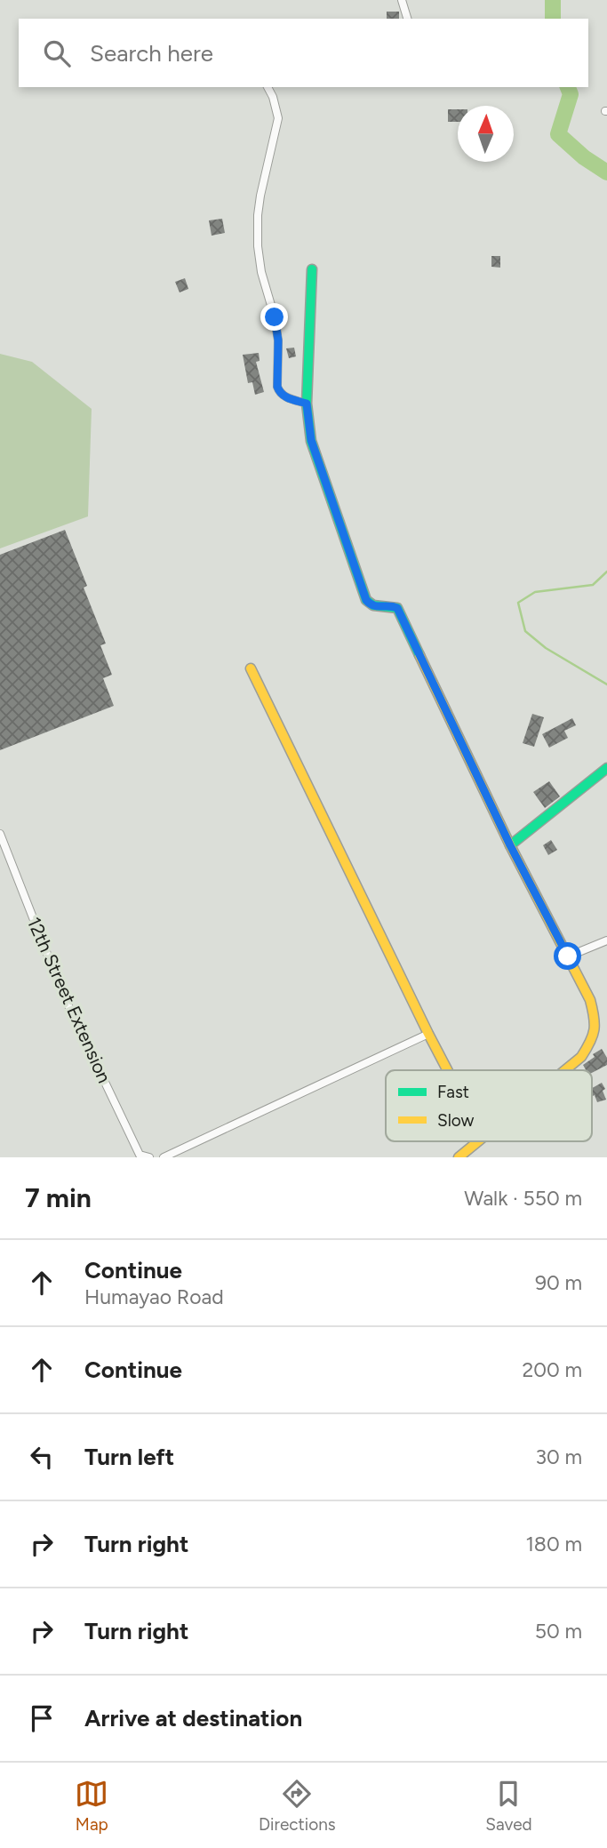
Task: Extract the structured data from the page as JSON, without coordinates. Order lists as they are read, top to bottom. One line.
{"streets":{"street":["12th Street Extension"]},"legend":["Fast","Slow"],"north":"top","page":{"search":"Search here","heading":["7 min","Walk · 550 m"],"list":[["Continue","Humayao Road","90 m"],["Continue","200 m"],["Turn left","30 m"],["Turn right","180 m"],["Turn right","50 m"],"Arrive at destination"],"nav":["Map","Directions","Saved"]}}
